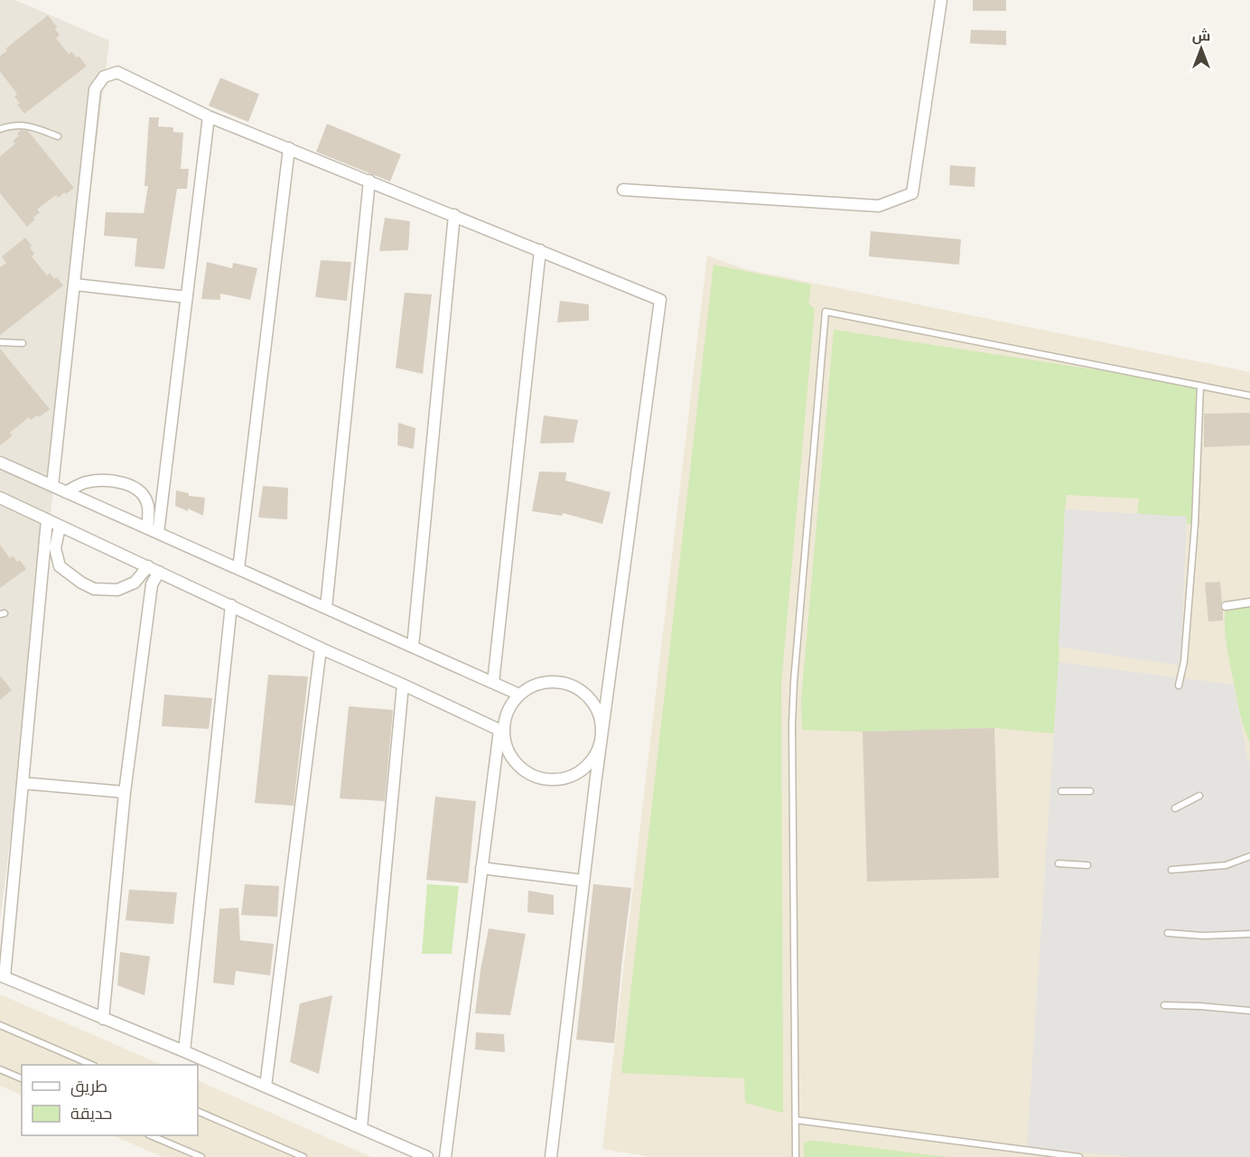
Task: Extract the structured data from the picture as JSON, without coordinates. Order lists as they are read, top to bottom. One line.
{"legend":["طريق","حديقة"],"north":"top"}
